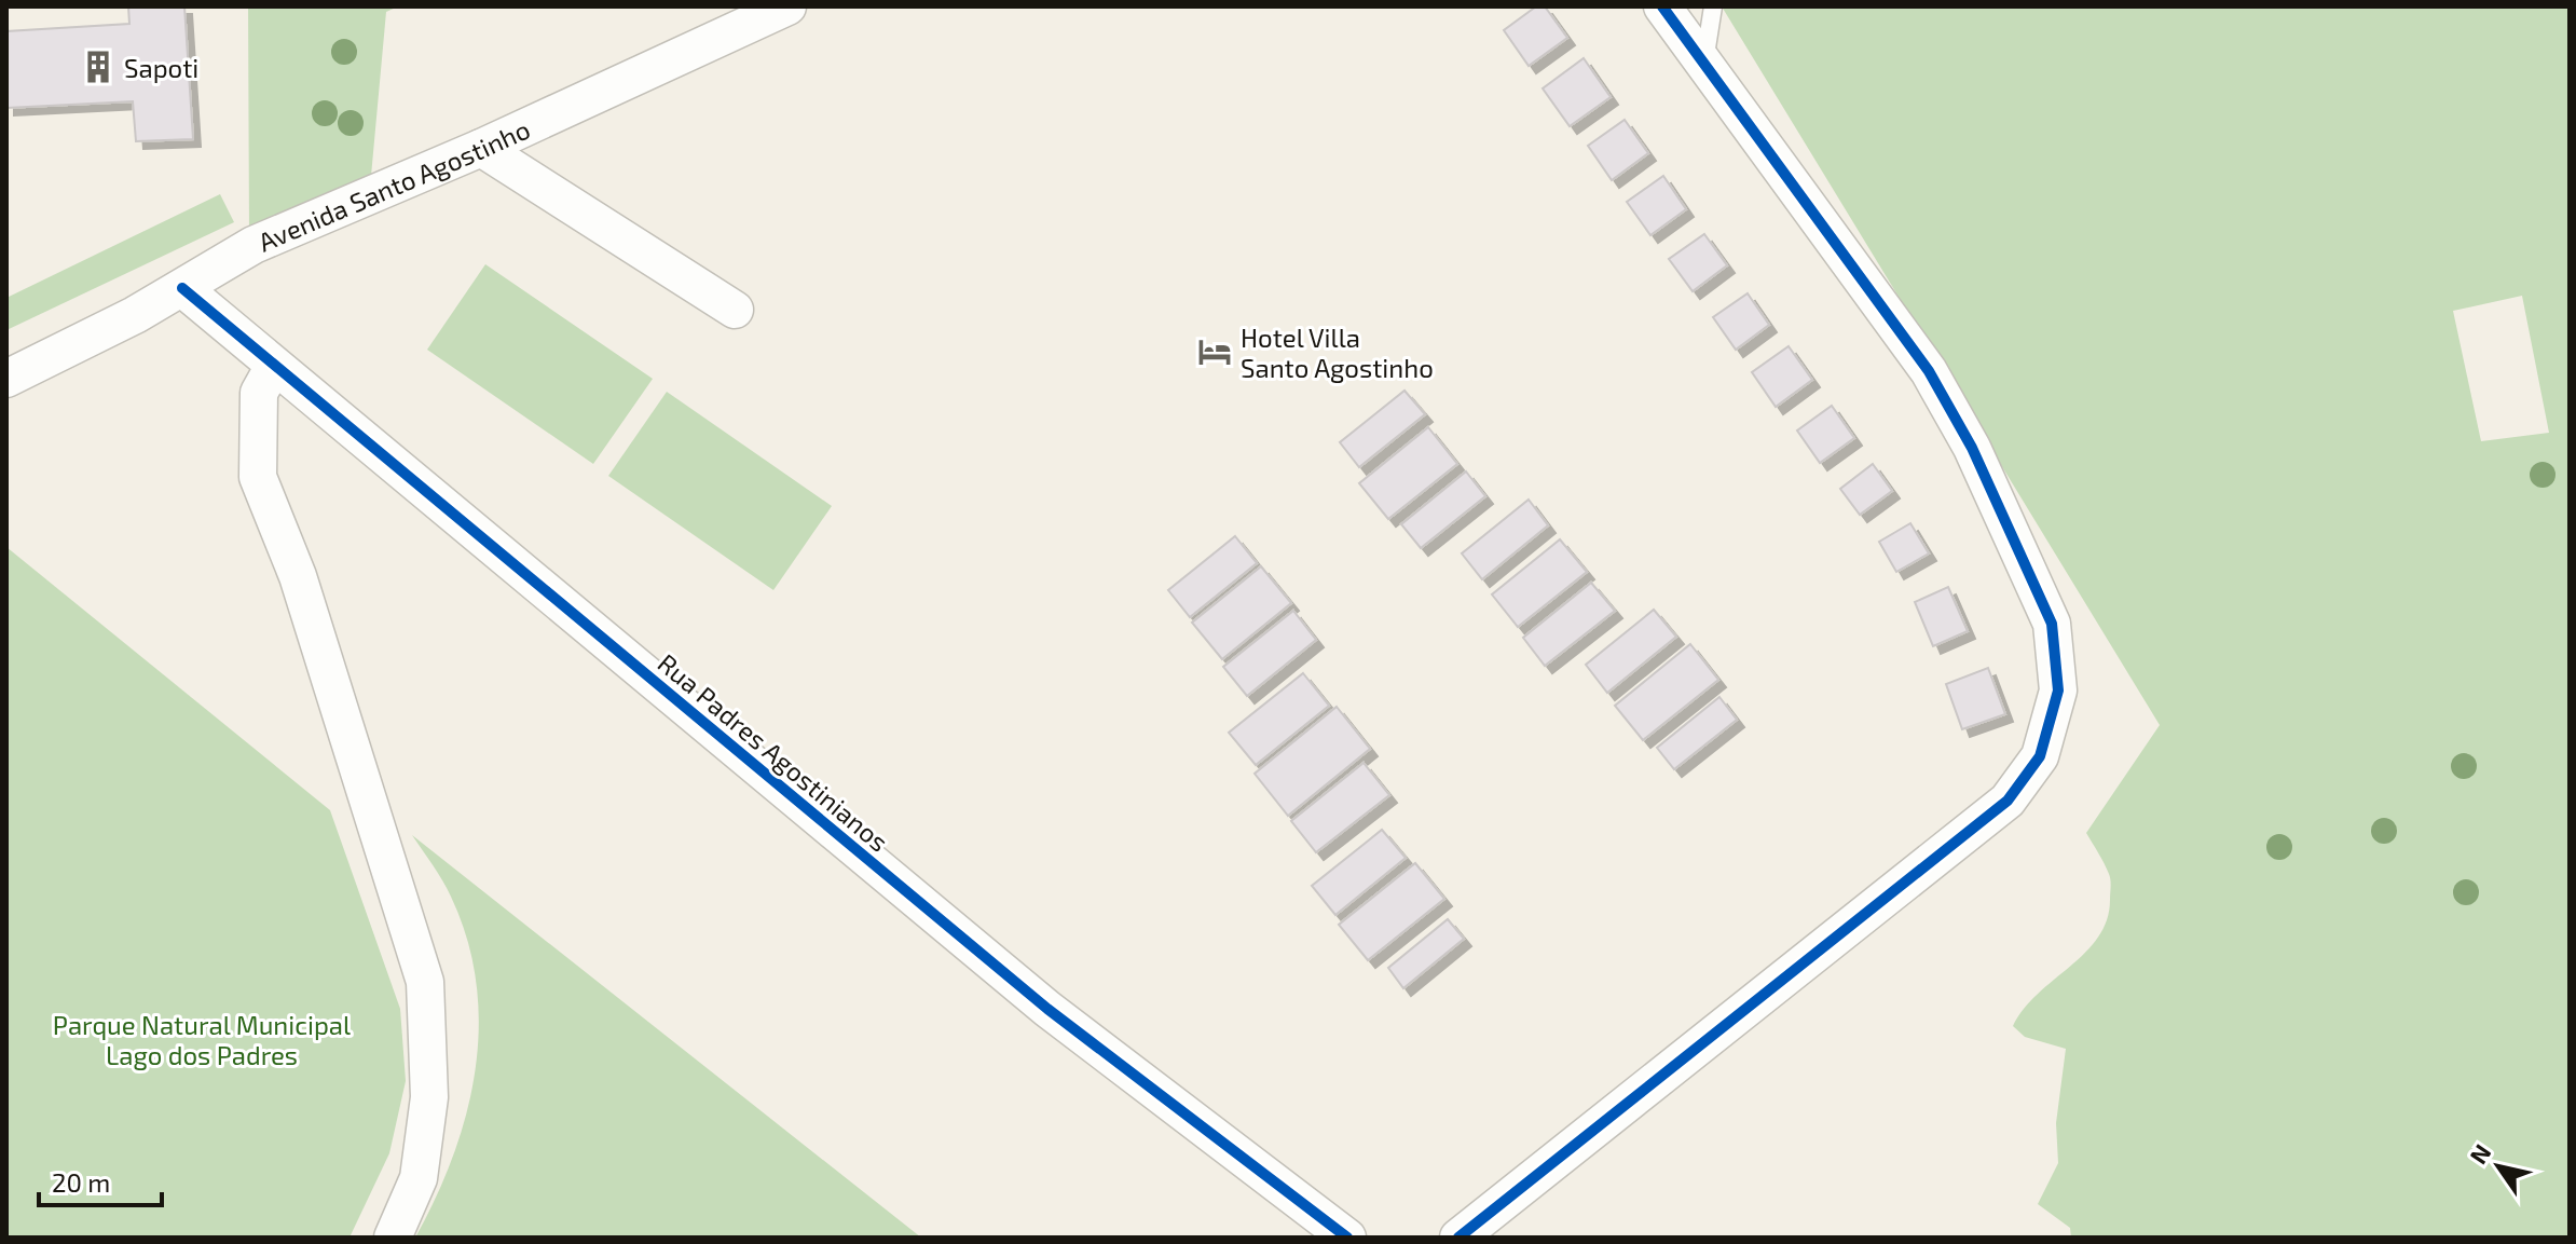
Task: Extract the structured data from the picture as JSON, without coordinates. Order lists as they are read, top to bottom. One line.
{"streets":{"street":["Avenida Santo Agostinho","Rua Padres Agostinianos"]},"crossings":[["Avenida Santo Agostinho","Rua Padres Agostinianos"]],"parks":["Parque Natural Municipal Lago dos Padres"],"places":{"building":["Sapoti"],"hotel":["Hotel Villa Santo Agostinho"]},"scale_bar":"20 m","north":"top left"}
